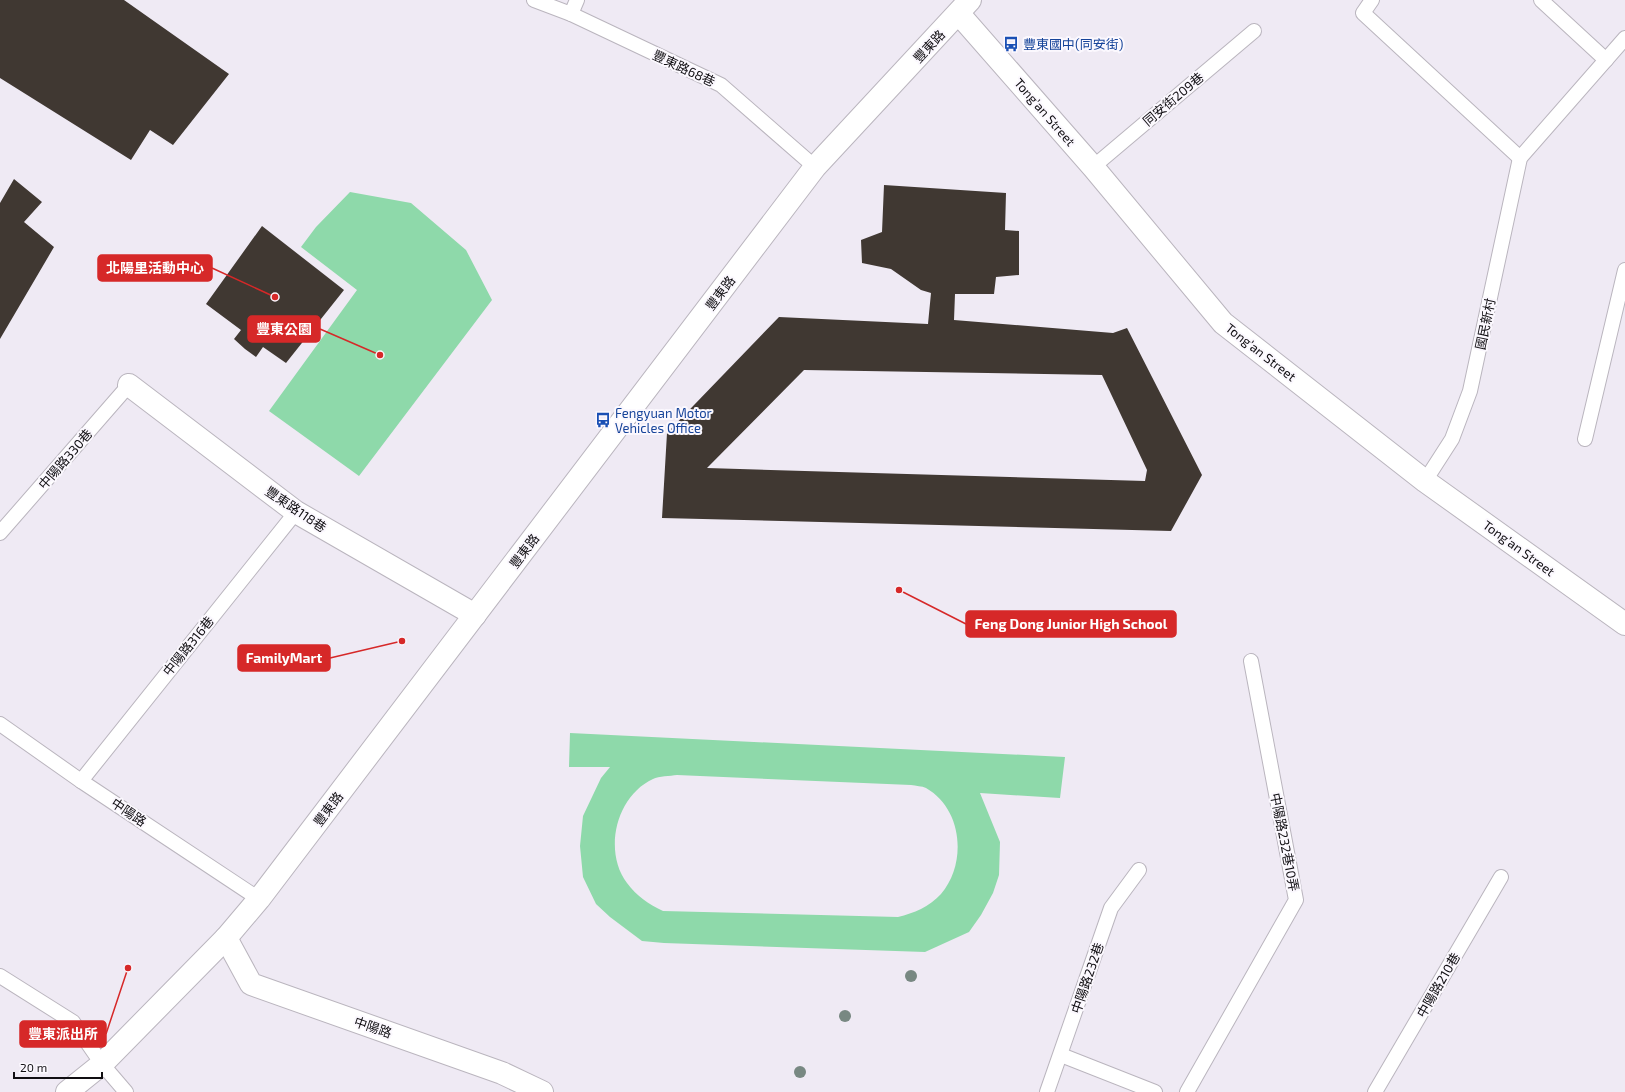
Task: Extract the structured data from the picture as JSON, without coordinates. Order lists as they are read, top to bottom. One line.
{"streets":{"street":["豐東路","Tong’an Street","豐東路118巷","中陽路"],"lane":["豐東路68巷","同安街209巷","國民新村","中陽路330巷","中陽路316巷","中陽路232巷10弄","中陽路232巷","中陽路210巷"]},"crossings":[["豐東路","豐東路68巷"],["豐東路","Tong’an Street"],["豐東路","豐東路118巷"],["豐東路","中陽路"],["同安街209巷","Tong’an Street"],["Tong’an Street","國民新村"],["中陽路330巷","豐東路118巷"],["豐東路118巷","中陽路316巷"],["中陽路316巷","中陽路"]],"places":{"bus stop":["豐東國中(同安街)","Fengyuan Motor Vehicles Office"],"other":["北陽里活動中心","豐東公園","Feng Dong Junior High School","FamilyMart","豐東派出所"]},"scale_bar":"20 m"}
